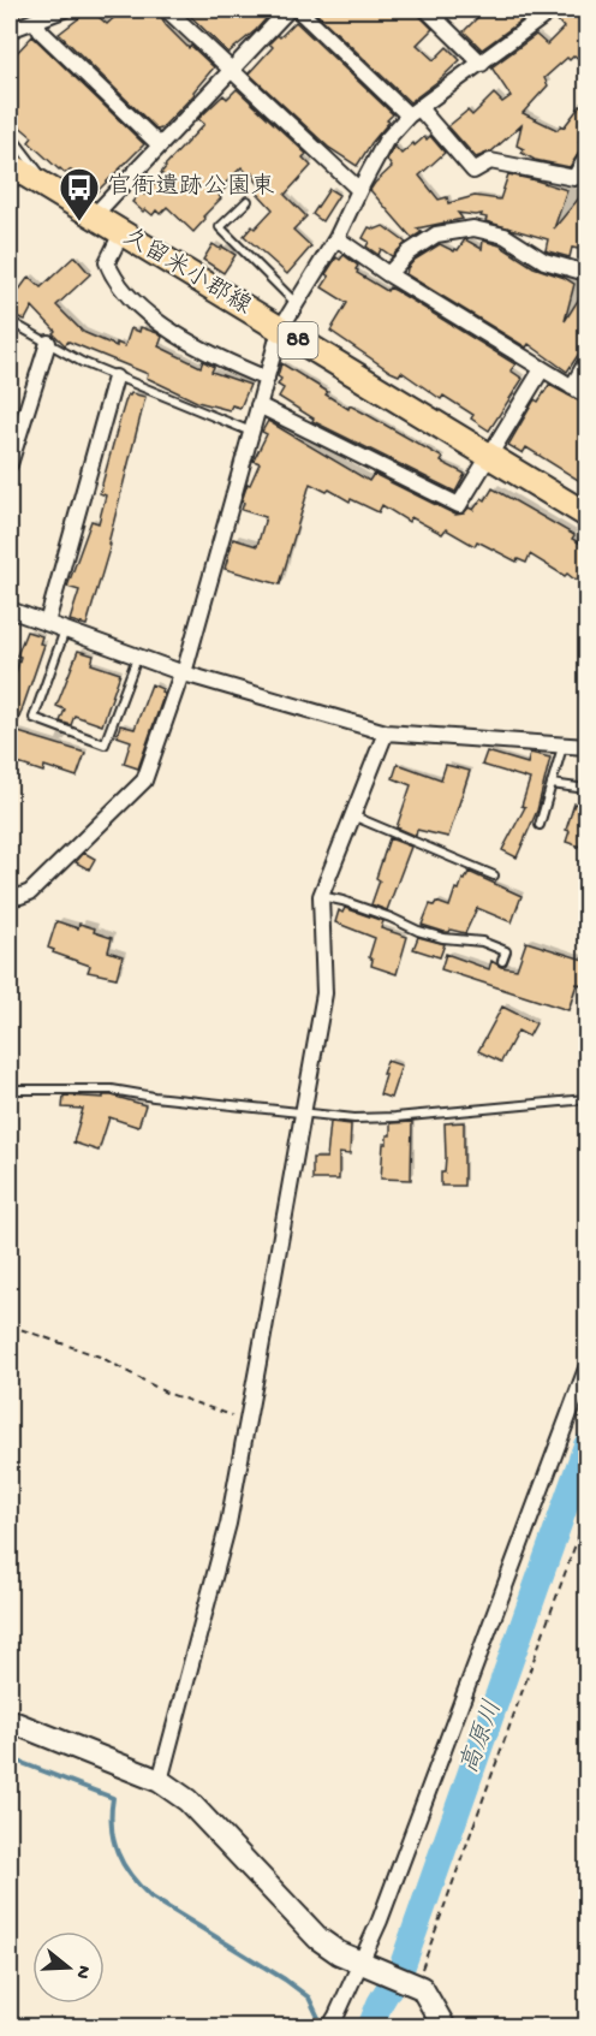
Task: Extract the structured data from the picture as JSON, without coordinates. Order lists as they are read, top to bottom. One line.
{"streets":{"main road":["久留米小郡線","88"]},"water":["高原川"],"places":{"bus stop":["官衙遺跡公園東"]},"north":"right"}
